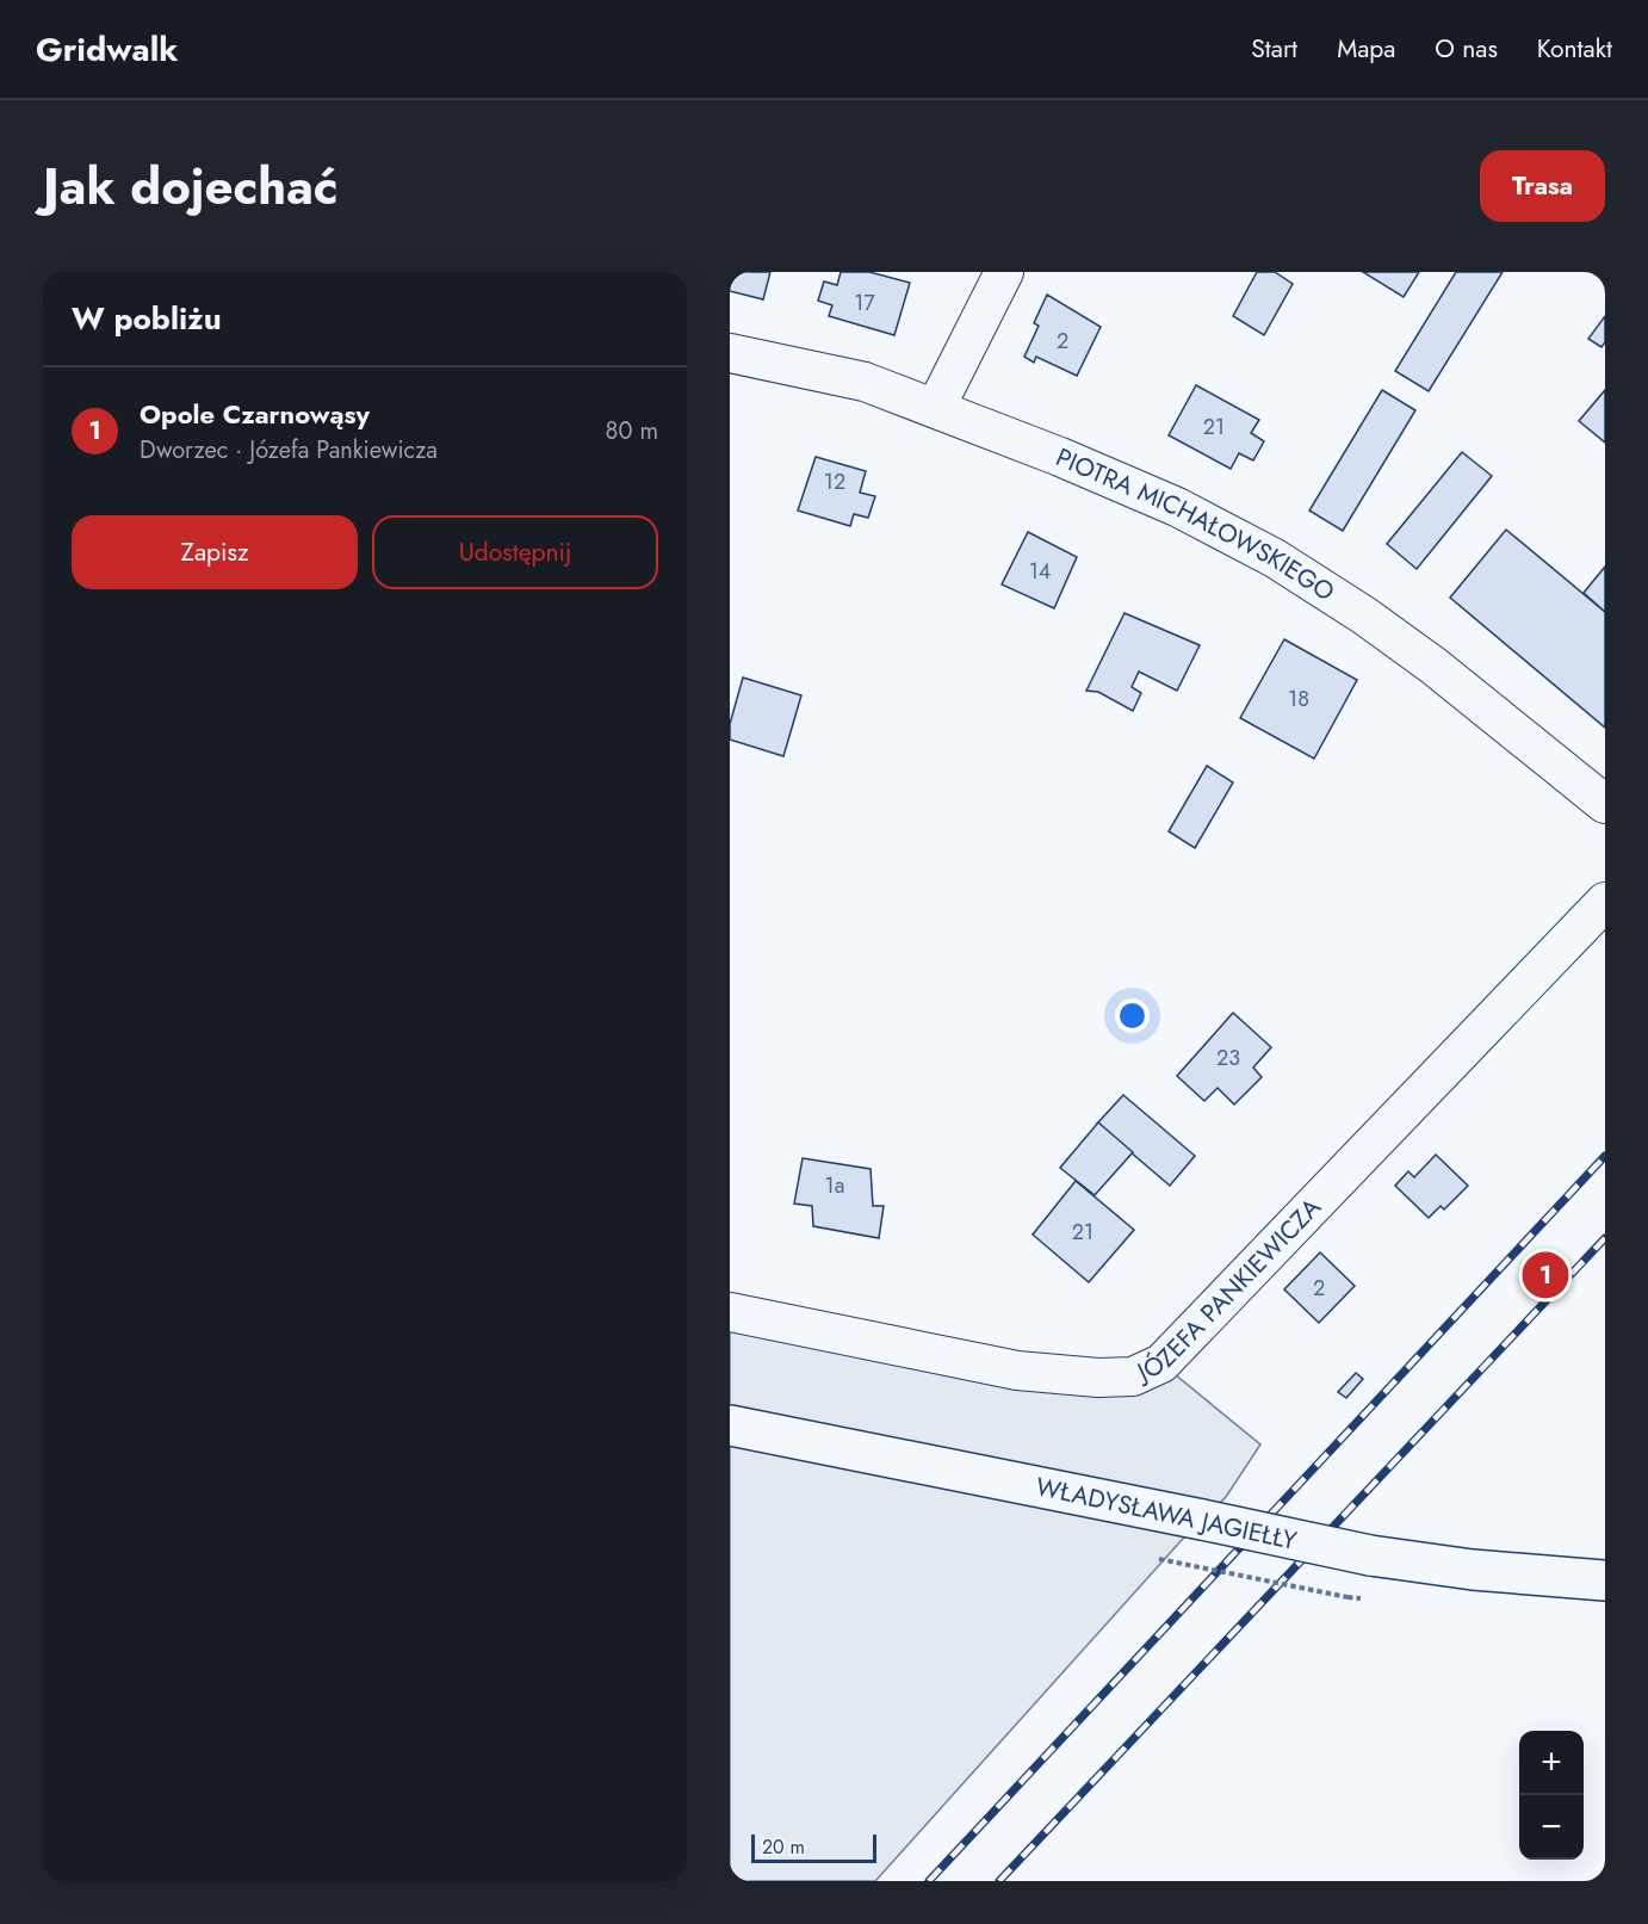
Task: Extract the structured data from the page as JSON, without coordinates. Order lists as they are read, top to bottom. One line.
{"streets":{"street":["PIOTRA MICHAŁOWSKIEGO","JÓZEFA PANKIEWICZA","WŁADYSŁAWA JAGIEŁŁY"]},"house_numbers":["17","2","21","12","14","18","23","1a","21","2"],"scale_bar":"20 m","page":{"header":"Gridwalk","nav":["Start","Mapa","O nas","Kontakt"],"title":"Jak dojechać","buttons":["Trasa",["Zapisz","Udostępnij"]],"heading":"W pobliżu","list":[{"mark":"1","name":"Opole Czarnowąsy","note":"Dworzec · Józefa Pankiewicza","value":"80 m"}],"pins":"1","map_buttons":["+","−"],"scale":"20 m"}}
